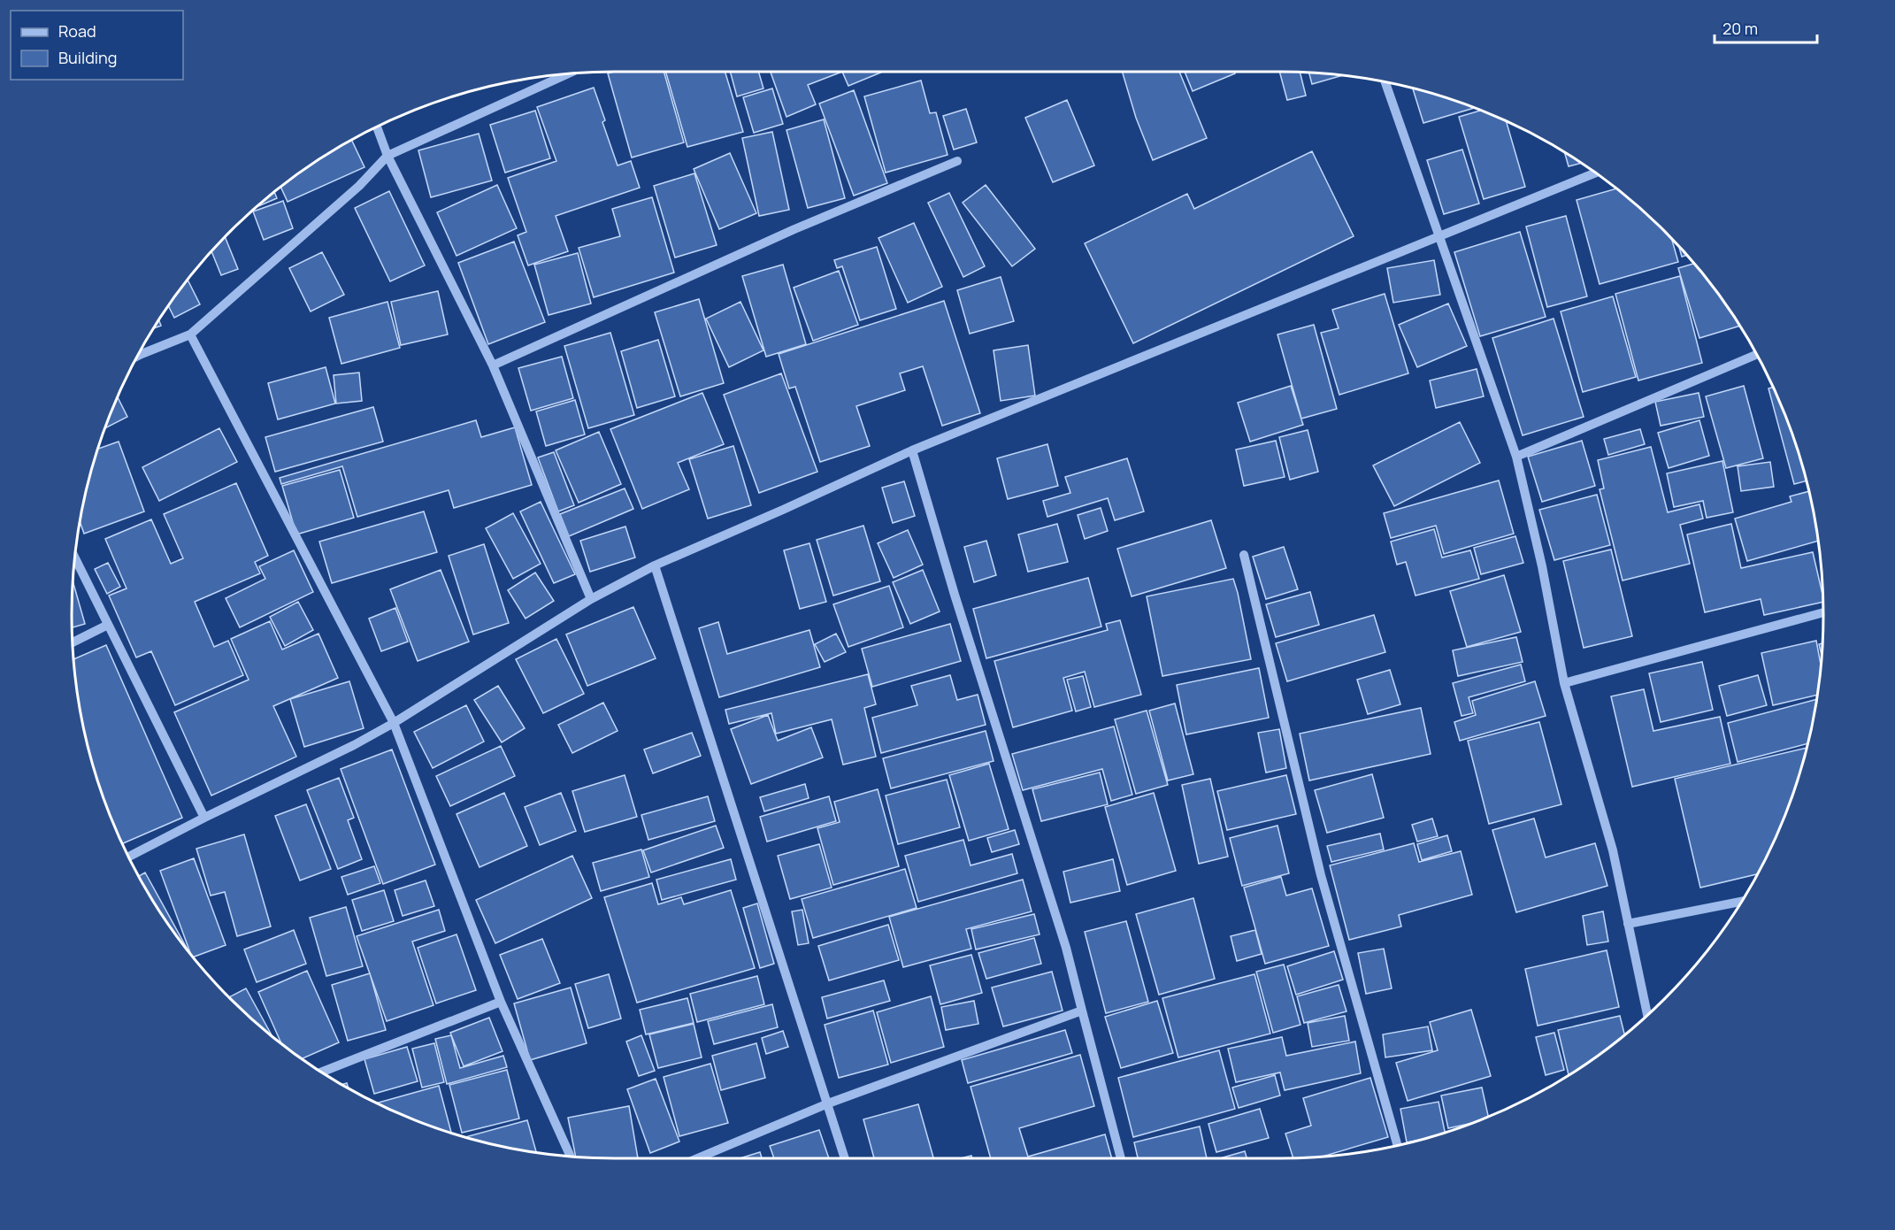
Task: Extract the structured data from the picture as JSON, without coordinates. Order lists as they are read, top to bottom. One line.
{"legend":["Road","Building"],"scale_bar":"20 m"}
